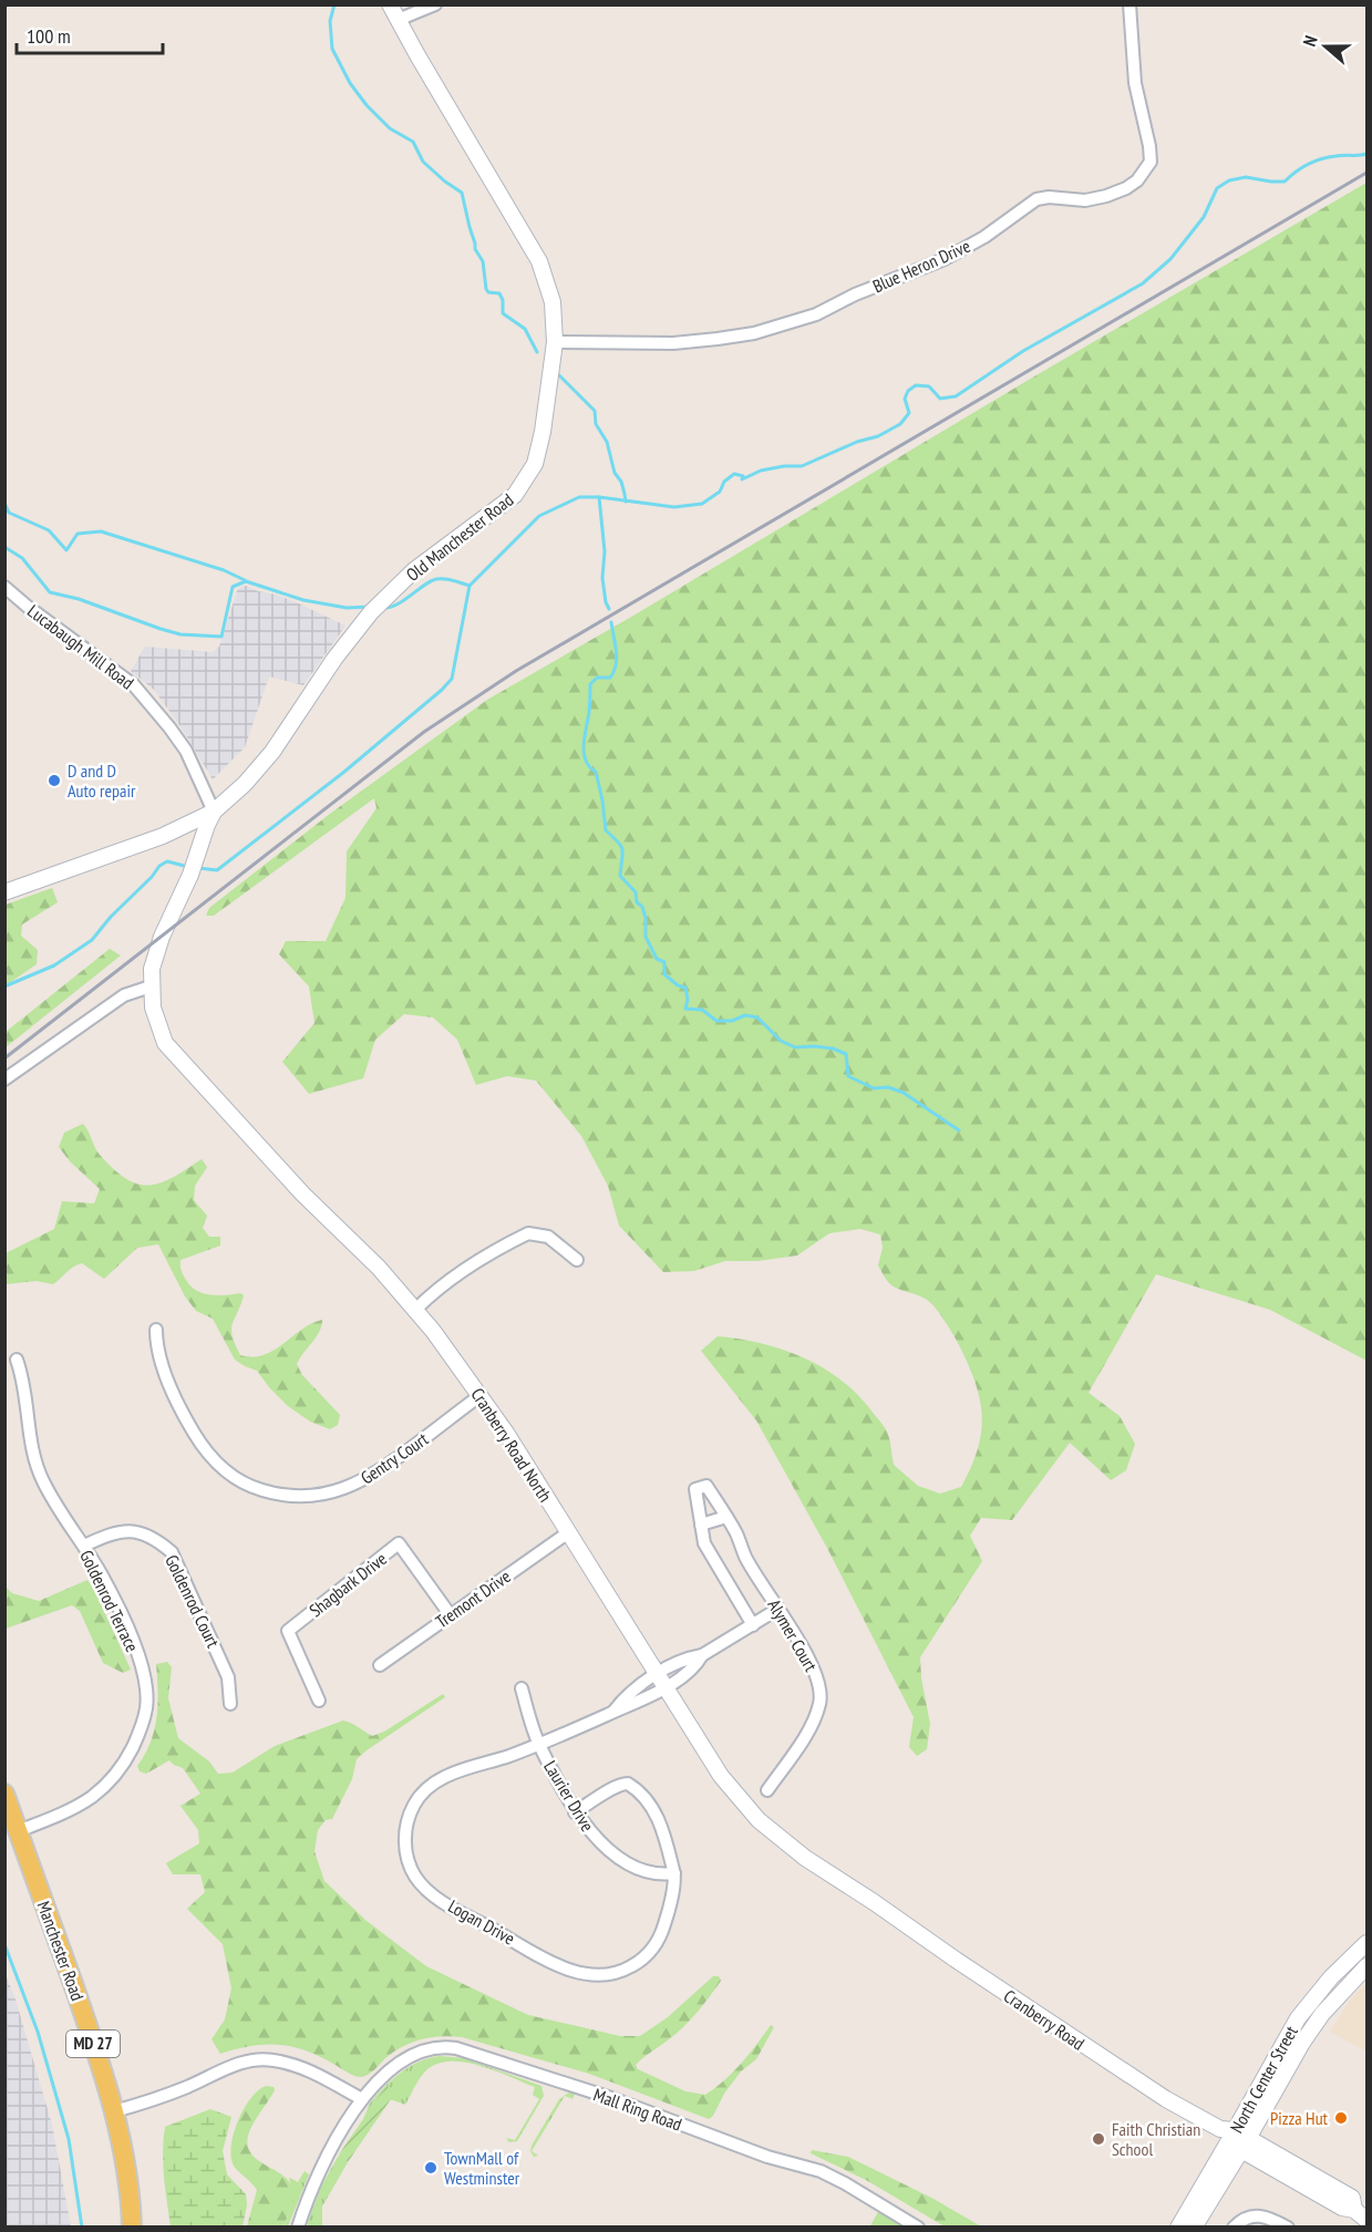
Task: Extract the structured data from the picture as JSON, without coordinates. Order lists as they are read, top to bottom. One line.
{"streets":{"main road":["Manchester Road","MD 27"],"street":["Blue Heron Drive","Old Manchester Road","Lucabaugh Mill Road","Cranberry Road North","Gentry Court","Shagbark Drive","Tremont Drive","Goldenrod Terrace","Goldenrod Court","Alymer Court","Laurier Drive","Logan Drive","Cranberry Road","North Center Street","Mall Ring Road"]},"crossings":[["Blue Heron Drive","Old Manchester Road"],["Old Manchester Road","Lucabaugh Mill Road"],["Old Manchester Road","Cranberry Road North"],["Cranberry Road North","Gentry Court"],["Cranberry Road North","Tremont Drive"],["Cranberry Road North","Logan Drive"],["Cranberry Road North","Cranberry Road"],["Shagbark Drive","Tremont Drive"],["Goldenrod Terrace","Goldenrod Court"],["Goldenrod Terrace","Manchester Road"],["Alymer Court","Logan Drive"],["Laurier Drive","Logan Drive"],["Cranberry Road","North Center Street"]],"places":["D and D Auto repair","Pizza Hut","Faith Christian School","TownMall of Westminster"],"scale_bar":"100 m","north":"left"}
